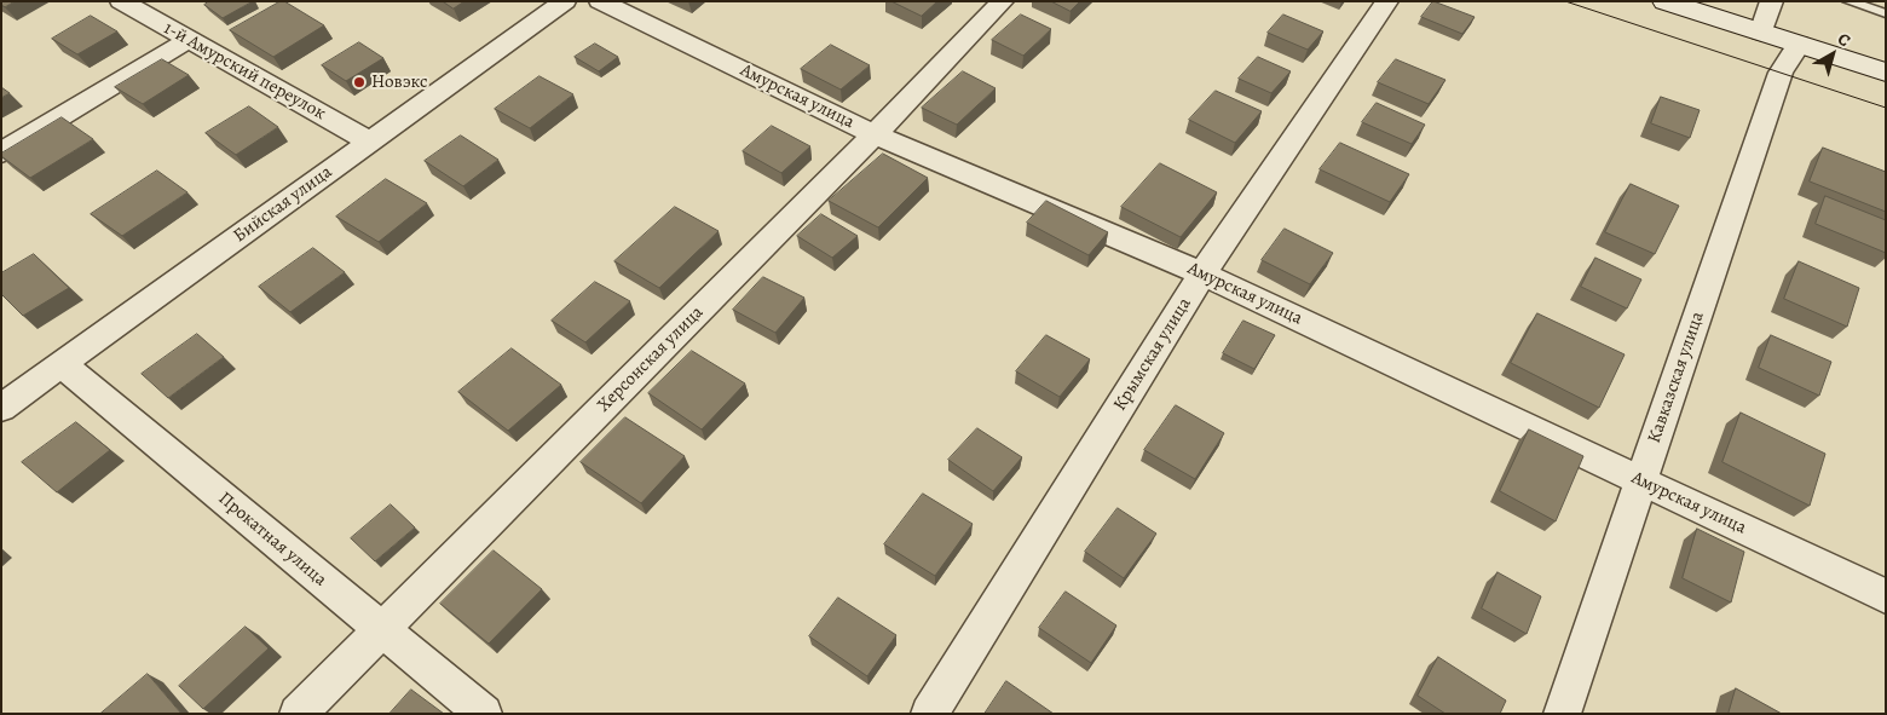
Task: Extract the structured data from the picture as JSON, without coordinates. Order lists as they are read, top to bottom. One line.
{"streets":{"street":["1-й Амурский переулок","Амурская улица","Бийская улица","Крымская улица","Херсонская улица","Кавказская улица","Прокатная улица"]},"crossings":[["1-й Амурский переулок","Бийская улица"],["Амурская улица","Крымская улица"],["Амурская улица","Херсонская улица"],["Амурская улица","Кавказская улица"],["Бийская улица","Прокатная улица"],["Херсонская улица","Прокатная улица"]],"places":["Новэкс"],"north":"top right"}
